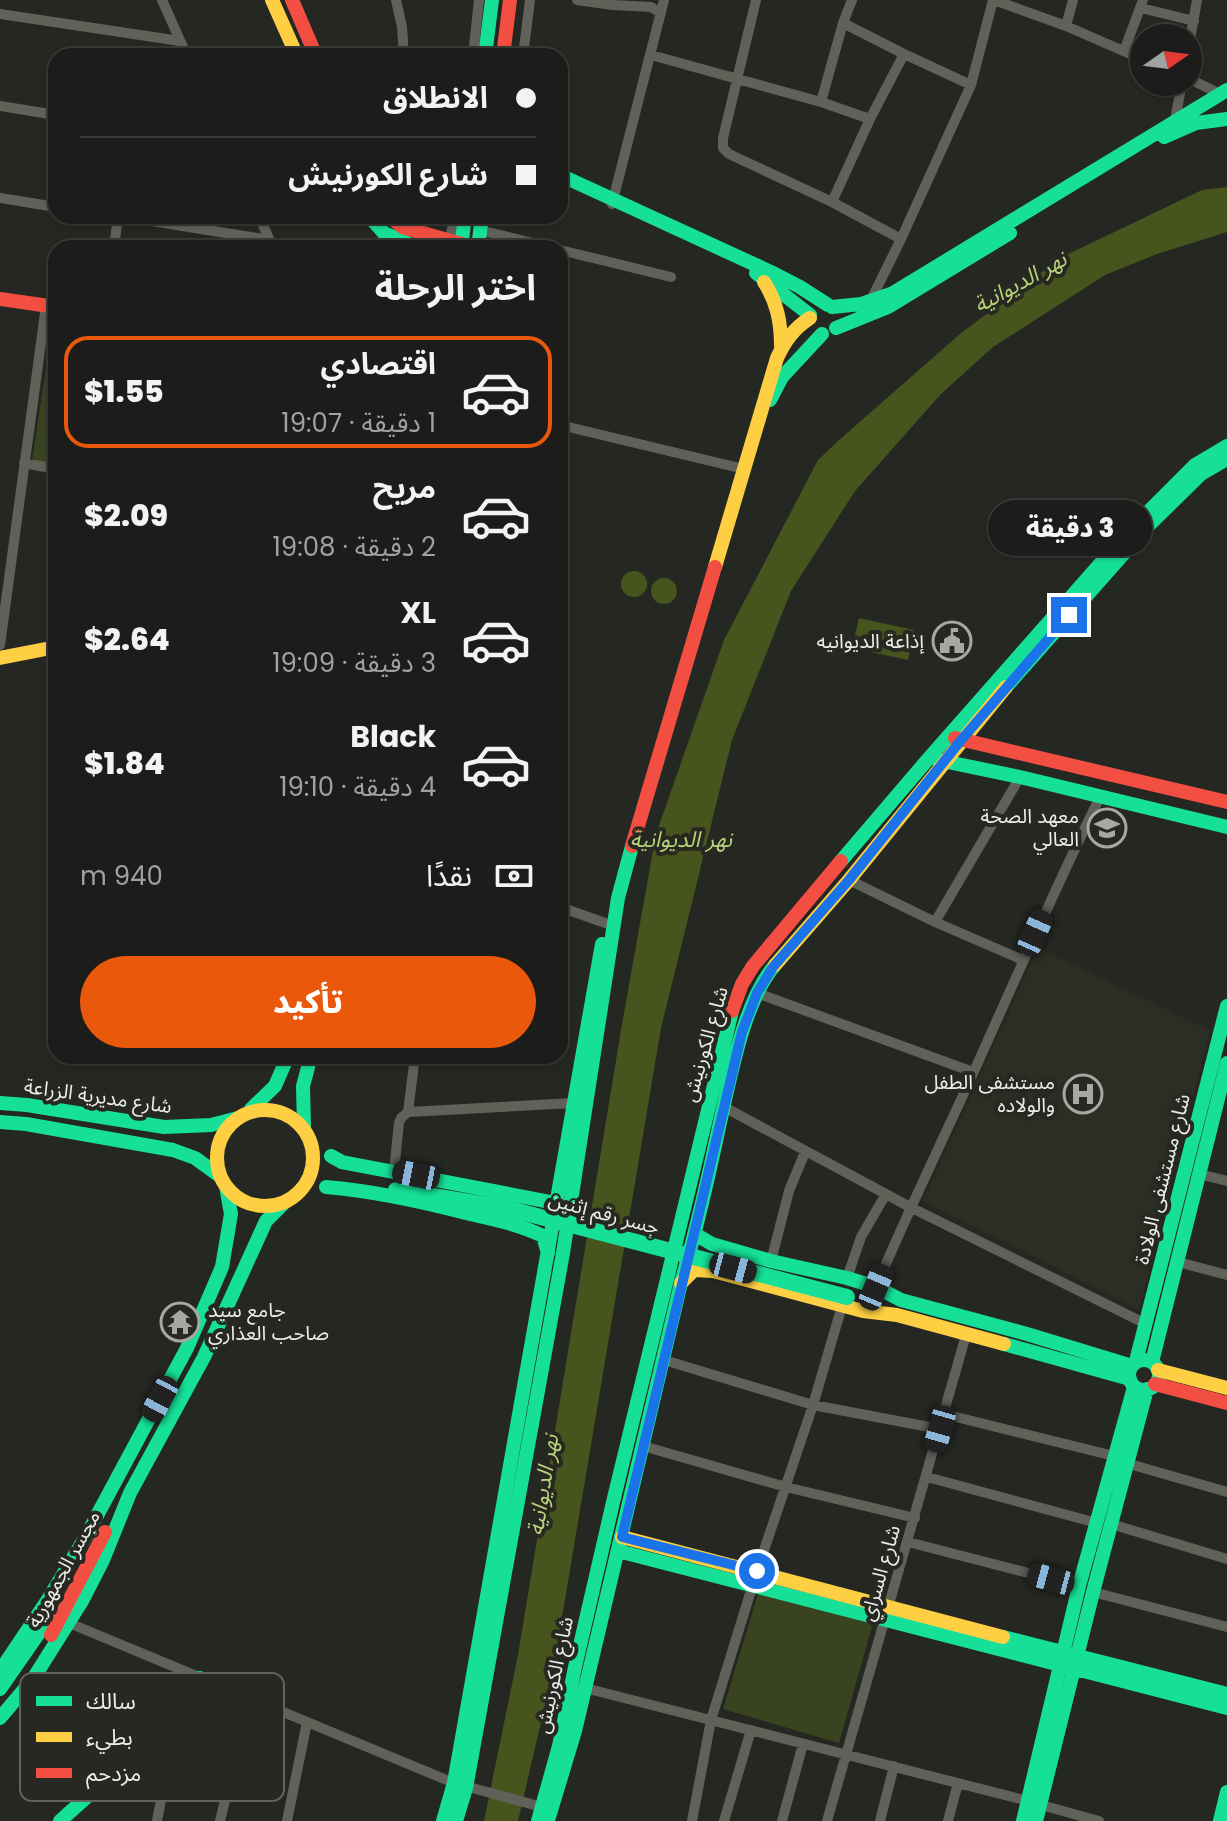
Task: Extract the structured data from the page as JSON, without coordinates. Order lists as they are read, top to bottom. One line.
{"streets":{"main road":["شارع الكورنيش","شارع مديرية الزراعة","شارع مستشفى الولادة","جسر رقم إثنين","مجسر الجمهورية"],"street":["شارع السراي"]},"water":["نهر الديوانية"],"places":{"public building":["إذاعة الديوانيه"],"school or university":["معهد الصحة العالي"],"hospital":["مستشفى الطفل والولاده"],"temple":["جامع سيد صاحب العذاري"]},"legend":["سالك","بطيء","مزدحم"],"north":"right","page":{"banner":["الانطلاق","شارع الكورنيش"],"heading":"اختر الرحلة","list":[{"name":"اقتصادي","note":"1 دقيقة · 19:07","value":"$1.55"},{"name":"مريح","note":"2 دقيقة · 19:08","value":"$2.09"},{"name":"XL","note":"3 دقيقة · 19:09","value":"$2.64"},{"name":"Black","note":"4 دقيقة · 19:10","value":"$1.84"}],"bubble":"3 دقيقة","pay":["نقدًا","940 m"],"buttons":"تأكيد"}}
